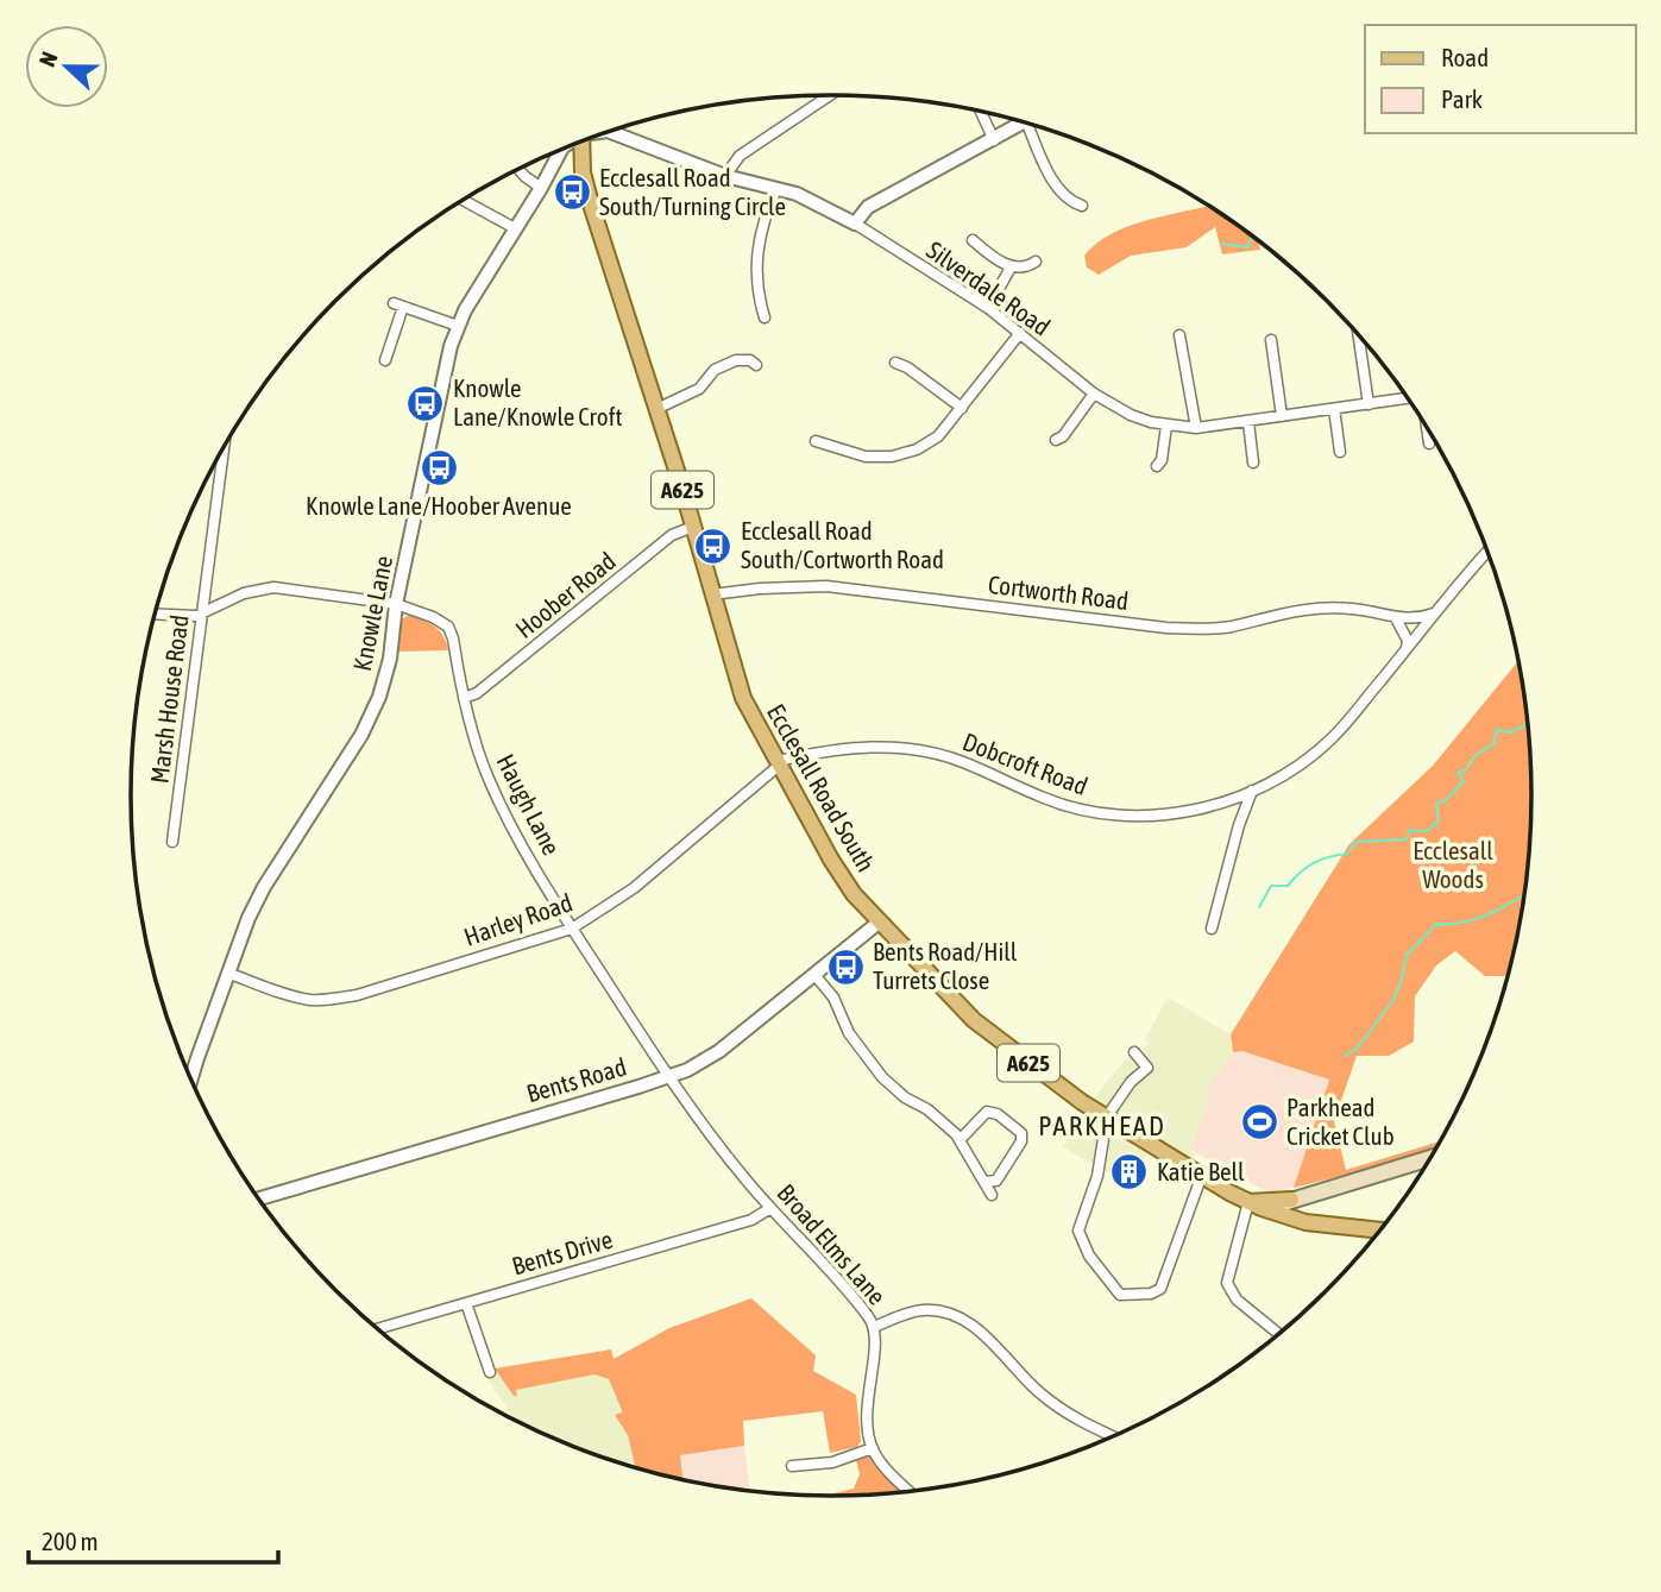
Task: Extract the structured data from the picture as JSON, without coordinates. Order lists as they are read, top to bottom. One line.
{"streets":{"main road":["A625","Ecclesall Road South"],"street":["Silverdale Road","Cortworth Road","Hoober Road","Knowle Lane","Marsh House Road","Dobcroft Road","Haugh Lane","Harley Road","Bents Road","Broad Elms Lane","Bents Drive"]},"crossings":[["Cortworth Road","Dobcroft Road"],["Cortworth Road","Ecclesall Road South"],["Hoober Road","Ecclesall Road South"],["Hoober Road","Haugh Lane"],["Knowle Lane","Haugh Lane"],["Knowle Lane","Harley Road"],["Dobcroft Road","Ecclesall Road South"],["Dobcroft Road","Harley Road"],["Ecclesall Road South","Harley Road"],["Ecclesall Road South","Bents Road"],["Haugh Lane","Harley Road"],["Haugh Lane","Bents Road"],["Haugh Lane","Broad Elms Lane"],["Bents Road","Broad Elms Lane"],["Broad Elms Lane","Bents Drive"]],"districts":["PARKHEAD"],"parks":["Ecclesall Woods"],"places":{"bus stop":["Ecclesall Road South/Turning Circle","Knowle Lane/Knowle Croft","Knowle Lane/Hoober Avenue","Ecclesall Road South/Cortworth Road","Bents Road/Hill Turrets Close"],"sports":["Parkhead Cricket Club"],"building":["Katie Bell"]},"legend":["Road","Park"],"scale_bar":"200 m","north":"left"}
